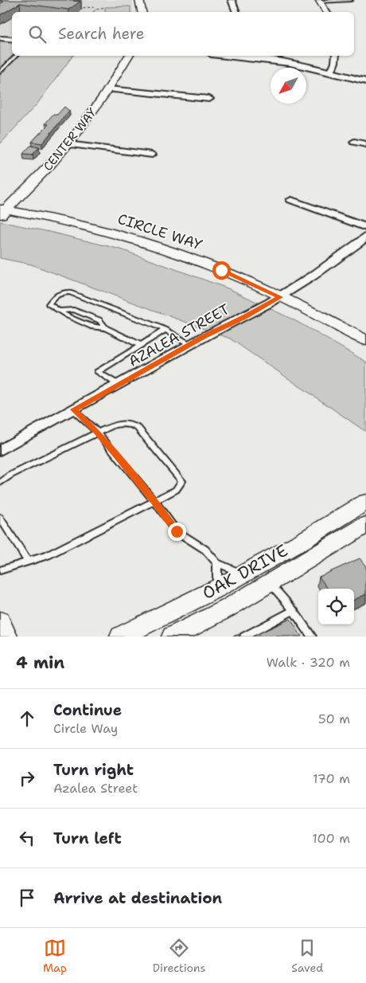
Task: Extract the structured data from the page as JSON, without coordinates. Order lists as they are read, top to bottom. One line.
{"streets":{"main road":["OAK DRIVE"],"street":["CENTER WAY","CIRCLE WAY","AZALEA STREET"]},"crossings":[["CENTER WAY","CIRCLE WAY"],["CIRCLE WAY","AZALEA STREET"]],"north":"bottom left","page":{"search":"Search here","heading":["4 min","Walk · 320 m"],"list":[["Continue","Circle Way","50 m"],["Turn right","Azalea Street","170 m"],["Turn left","100 m"],"Arrive at destination"],"nav":["Map","Directions","Saved"]}}
